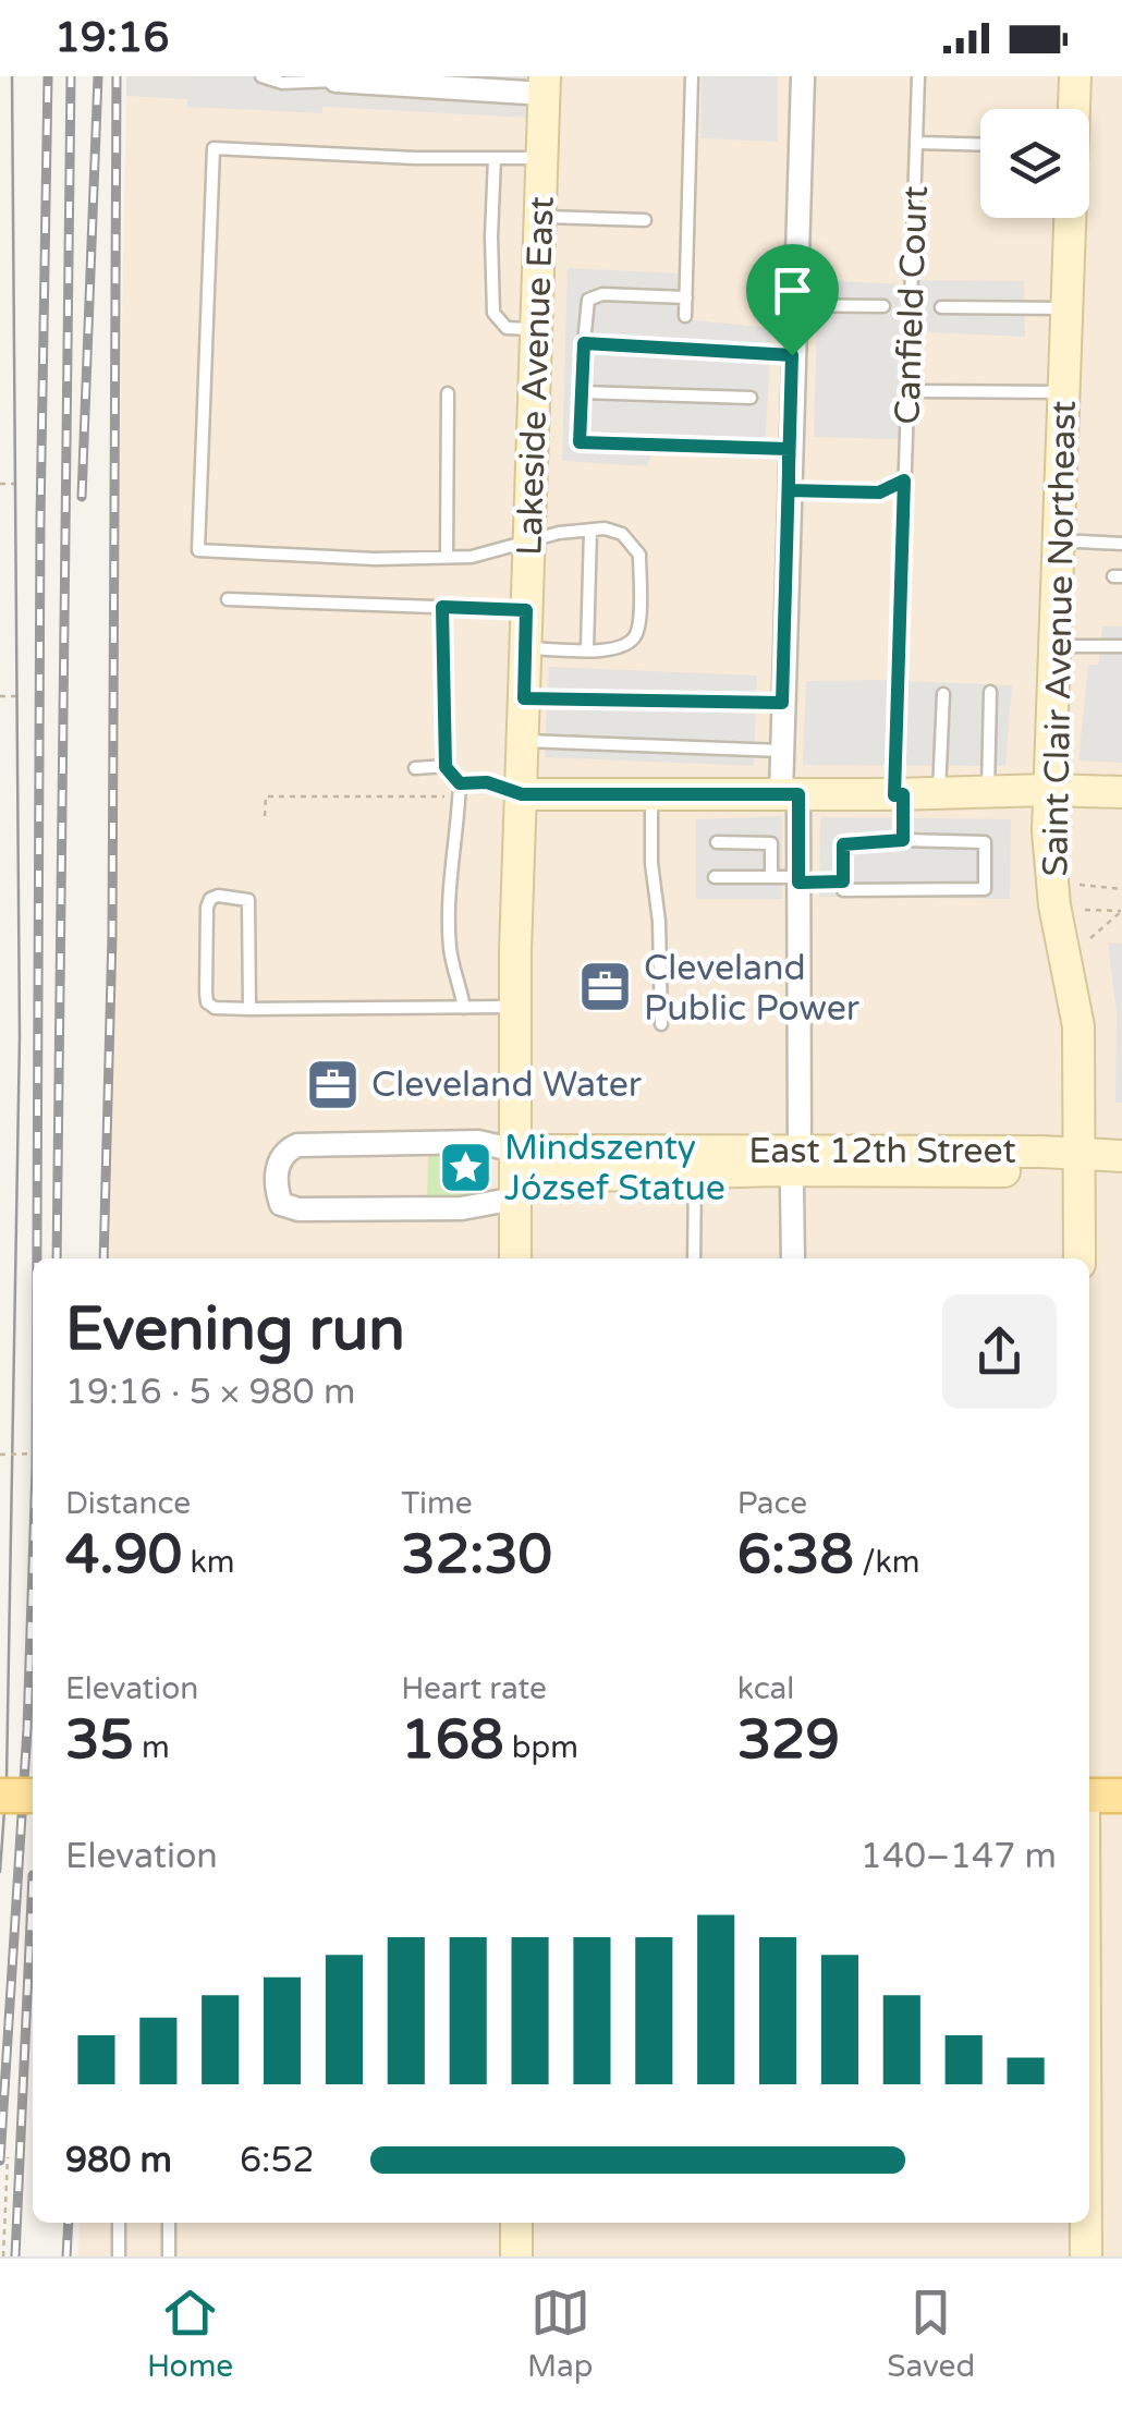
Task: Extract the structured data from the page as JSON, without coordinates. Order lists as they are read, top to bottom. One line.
{"streets":{"street":["Lakeside Avenue East","Saint Clair Avenue Northeast","East 12th Street"],"lane":["Canfield Court"]},"crossings":[["Lakeside Avenue East","East 12th Street"],["Saint Clair Avenue Northeast","East 12th Street"]],"places":{"office":["Cleveland Public Power","Cleveland Water"],"place":["Mindszenty József Statue"]},"page":{"status":"19:16","heading":["Evening run","19:16 · 5 × 980 m"],"stats":[["Distance","4.90 km"],["Time","32:30"],["Pace","6:38 /km"],["Elevation","35 m"],["Heart rate","168 bpm"],["kcal","329"]],"chart":["Elevation","140–147 m"],"list":[{"name":"980 m","note":"6:52"}],"tabs":["Home","Map","Saved"]}}
